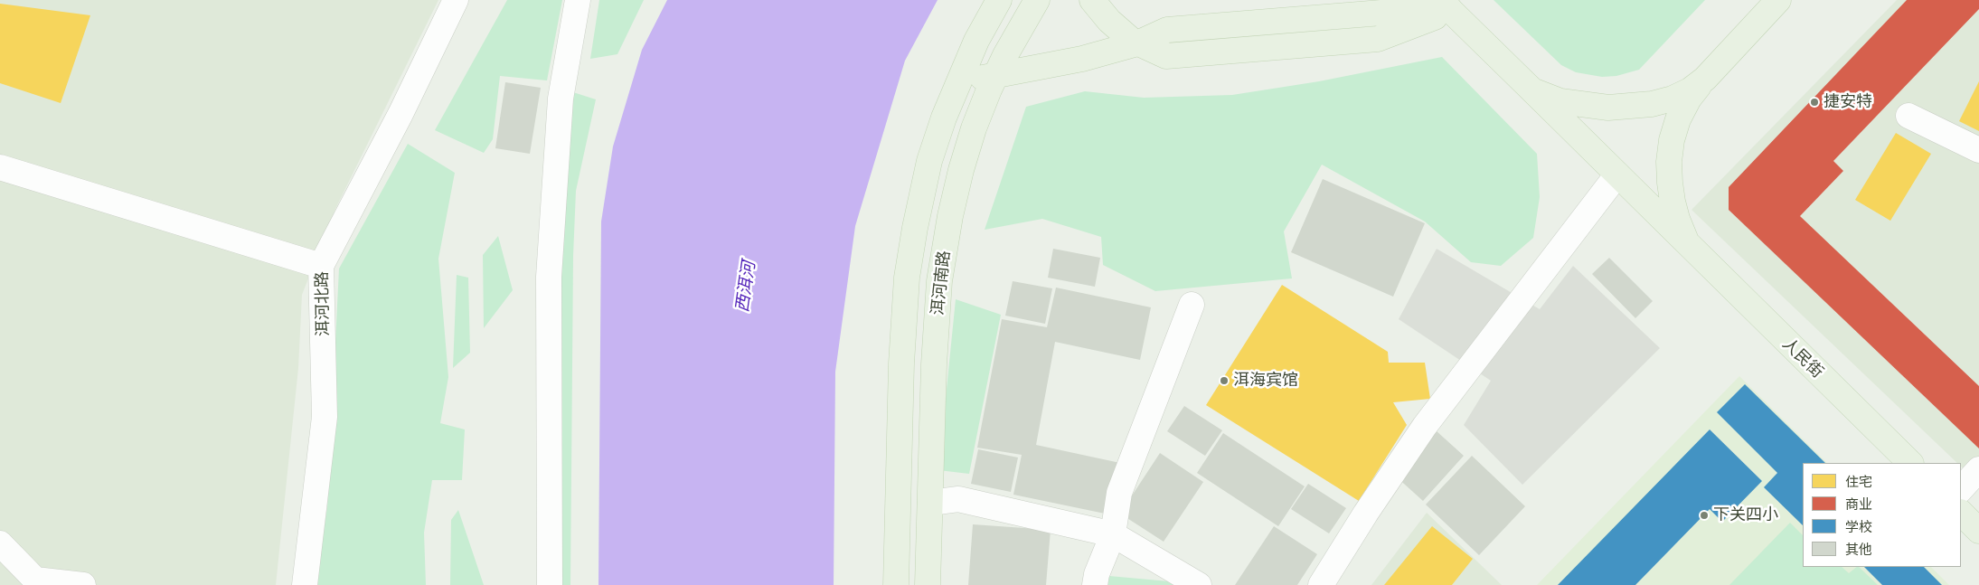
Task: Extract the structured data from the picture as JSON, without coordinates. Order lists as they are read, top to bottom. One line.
{"streets":{"main road":["洱河南路","人民街"],"street":["洱河北路"]},"water":["西洱河"],"places":["捷安特","洱海宾馆","下关四小"],"legend":["住宅","商业","学校","其他"]}
